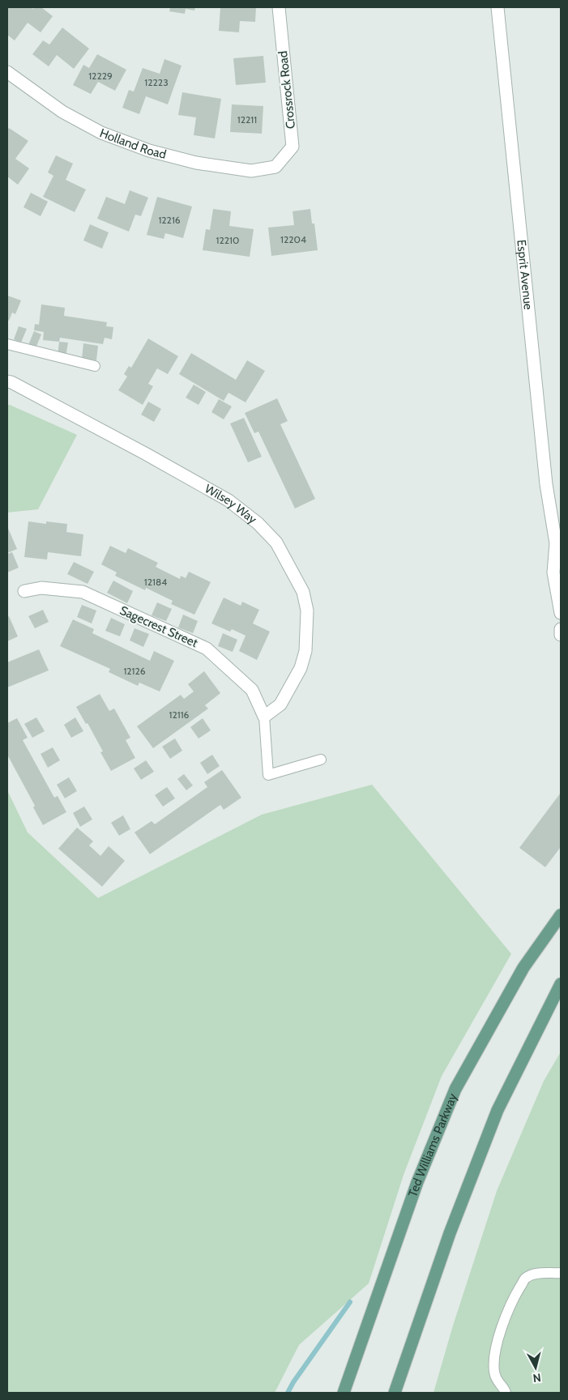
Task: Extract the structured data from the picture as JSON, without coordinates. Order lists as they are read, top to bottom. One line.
{"streets":{"main road":["Ted Williams Parkway"],"street":["Crossrock Road","Holland Road","Esprit Avenue","Wilsey Way","Sagecrest Street"]},"crossings":[["Crossrock Road","Holland Road"],["Wilsey Way","Sagecrest Street"]],"house_numbers":["12229","12223","12211","12216","12204","12210","12184","12126","12116"],"north":"bottom"}
